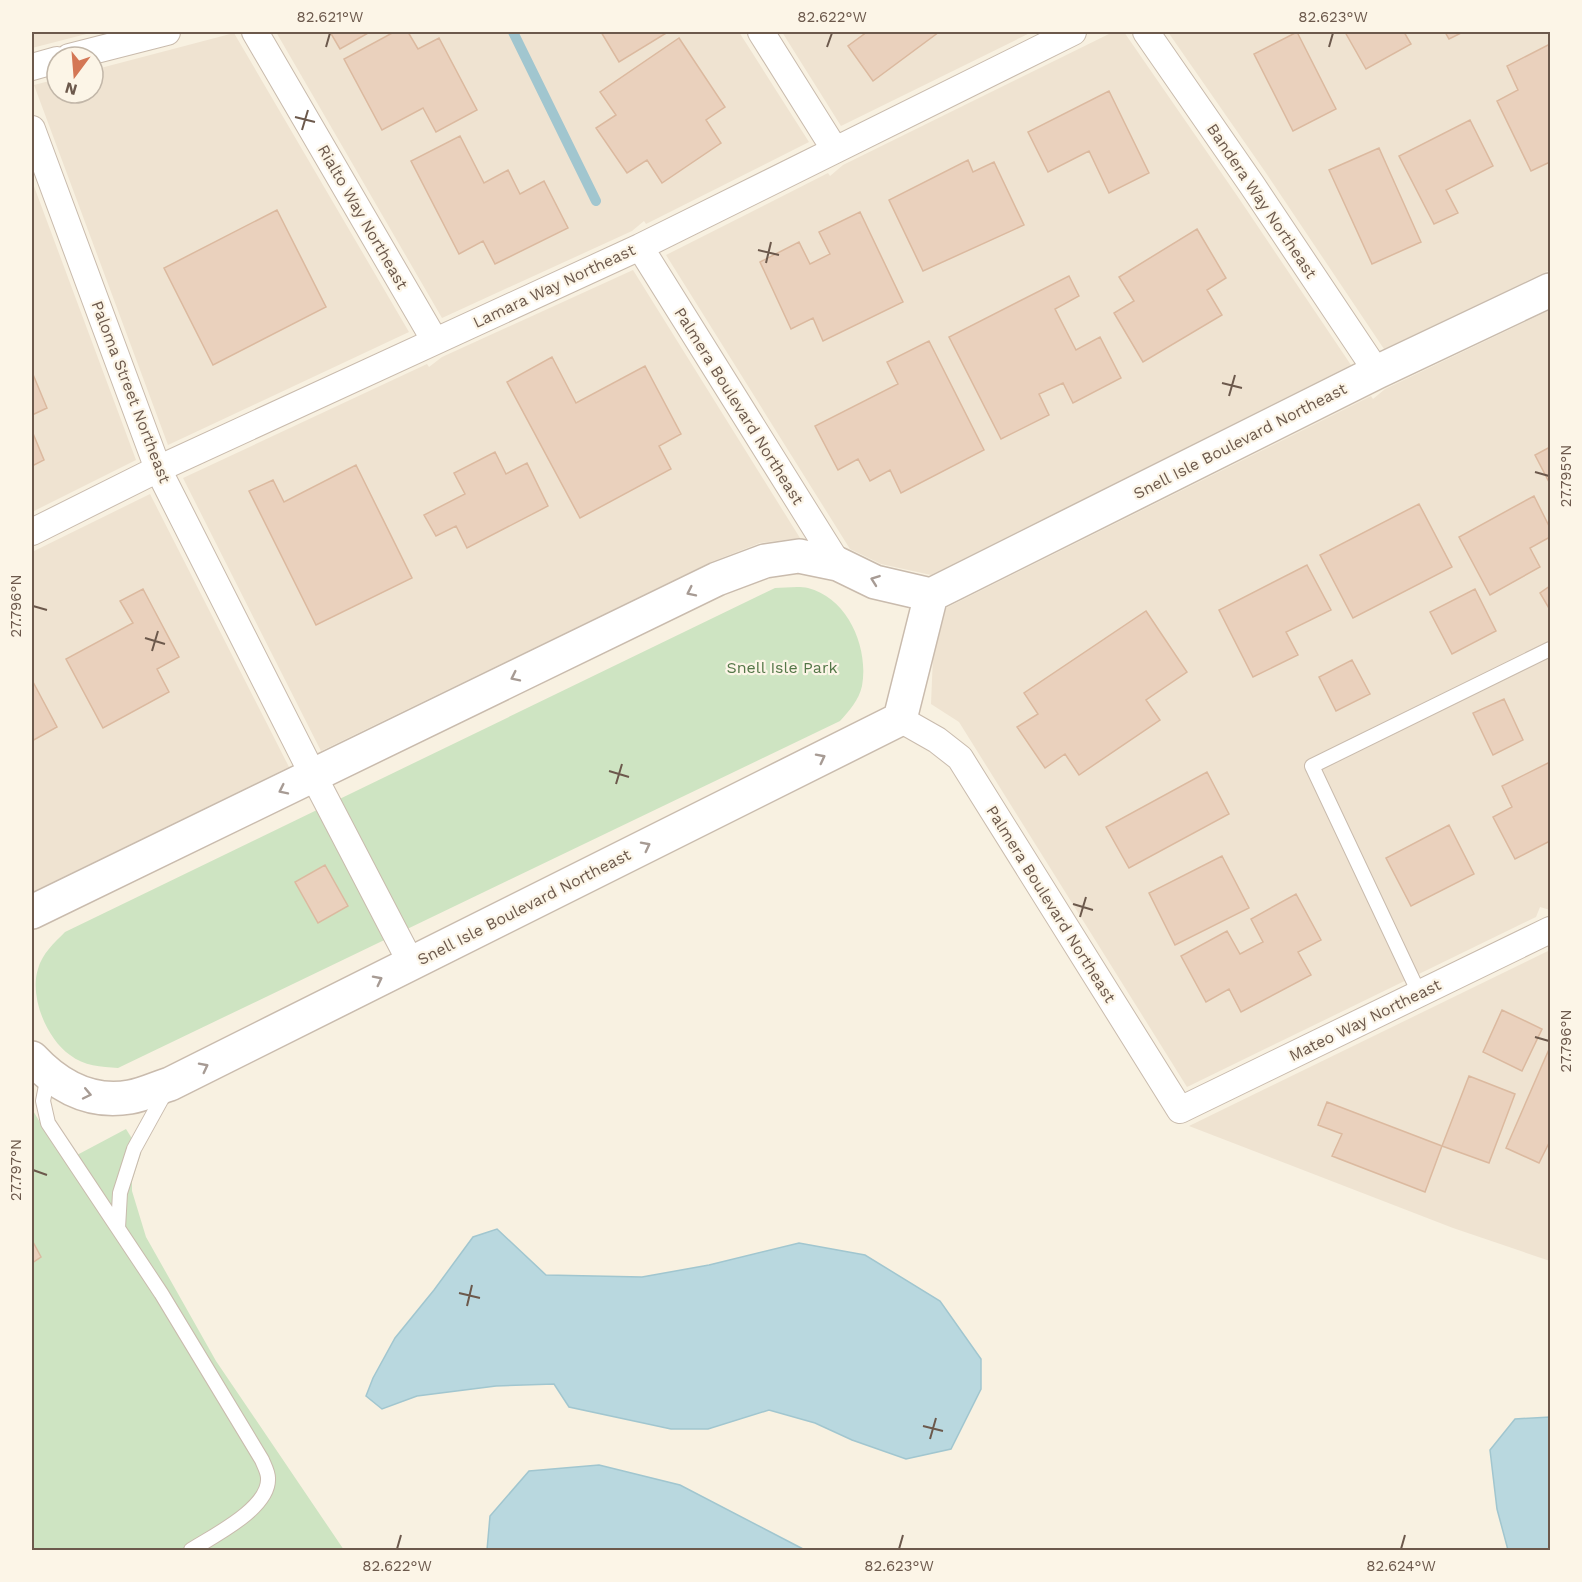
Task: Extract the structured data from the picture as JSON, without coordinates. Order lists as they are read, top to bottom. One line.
{"streets":{"street":["Bandera Way Northeast","Rialto Way Northeast","Lamara Way Northeast","Paloma Street Northeast","Palmera Boulevard Northeast","Snell Isle Boulevard Northeast","Mateo Way Northeast"]},"crossings":[["Bandera Way Northeast","Snell Isle Boulevard Northeast"],["Rialto Way Northeast","Lamara Way Northeast"],["Lamara Way Northeast","Paloma Street Northeast"],["Lamara Way Northeast","Palmera Boulevard Northeast"],["Paloma Street Northeast","Snell Isle Boulevard Northeast"],["Palmera Boulevard Northeast","Snell Isle Boulevard Northeast"],["Palmera Boulevard Northeast","Mateo Way Northeast"]],"parks":["Snell Isle Park"],"north":"bottom","coordinates":["82.621°W","82.622°W","82.623°W","27.795°N","27.796°N","27.797°N","82.624°W"]}
